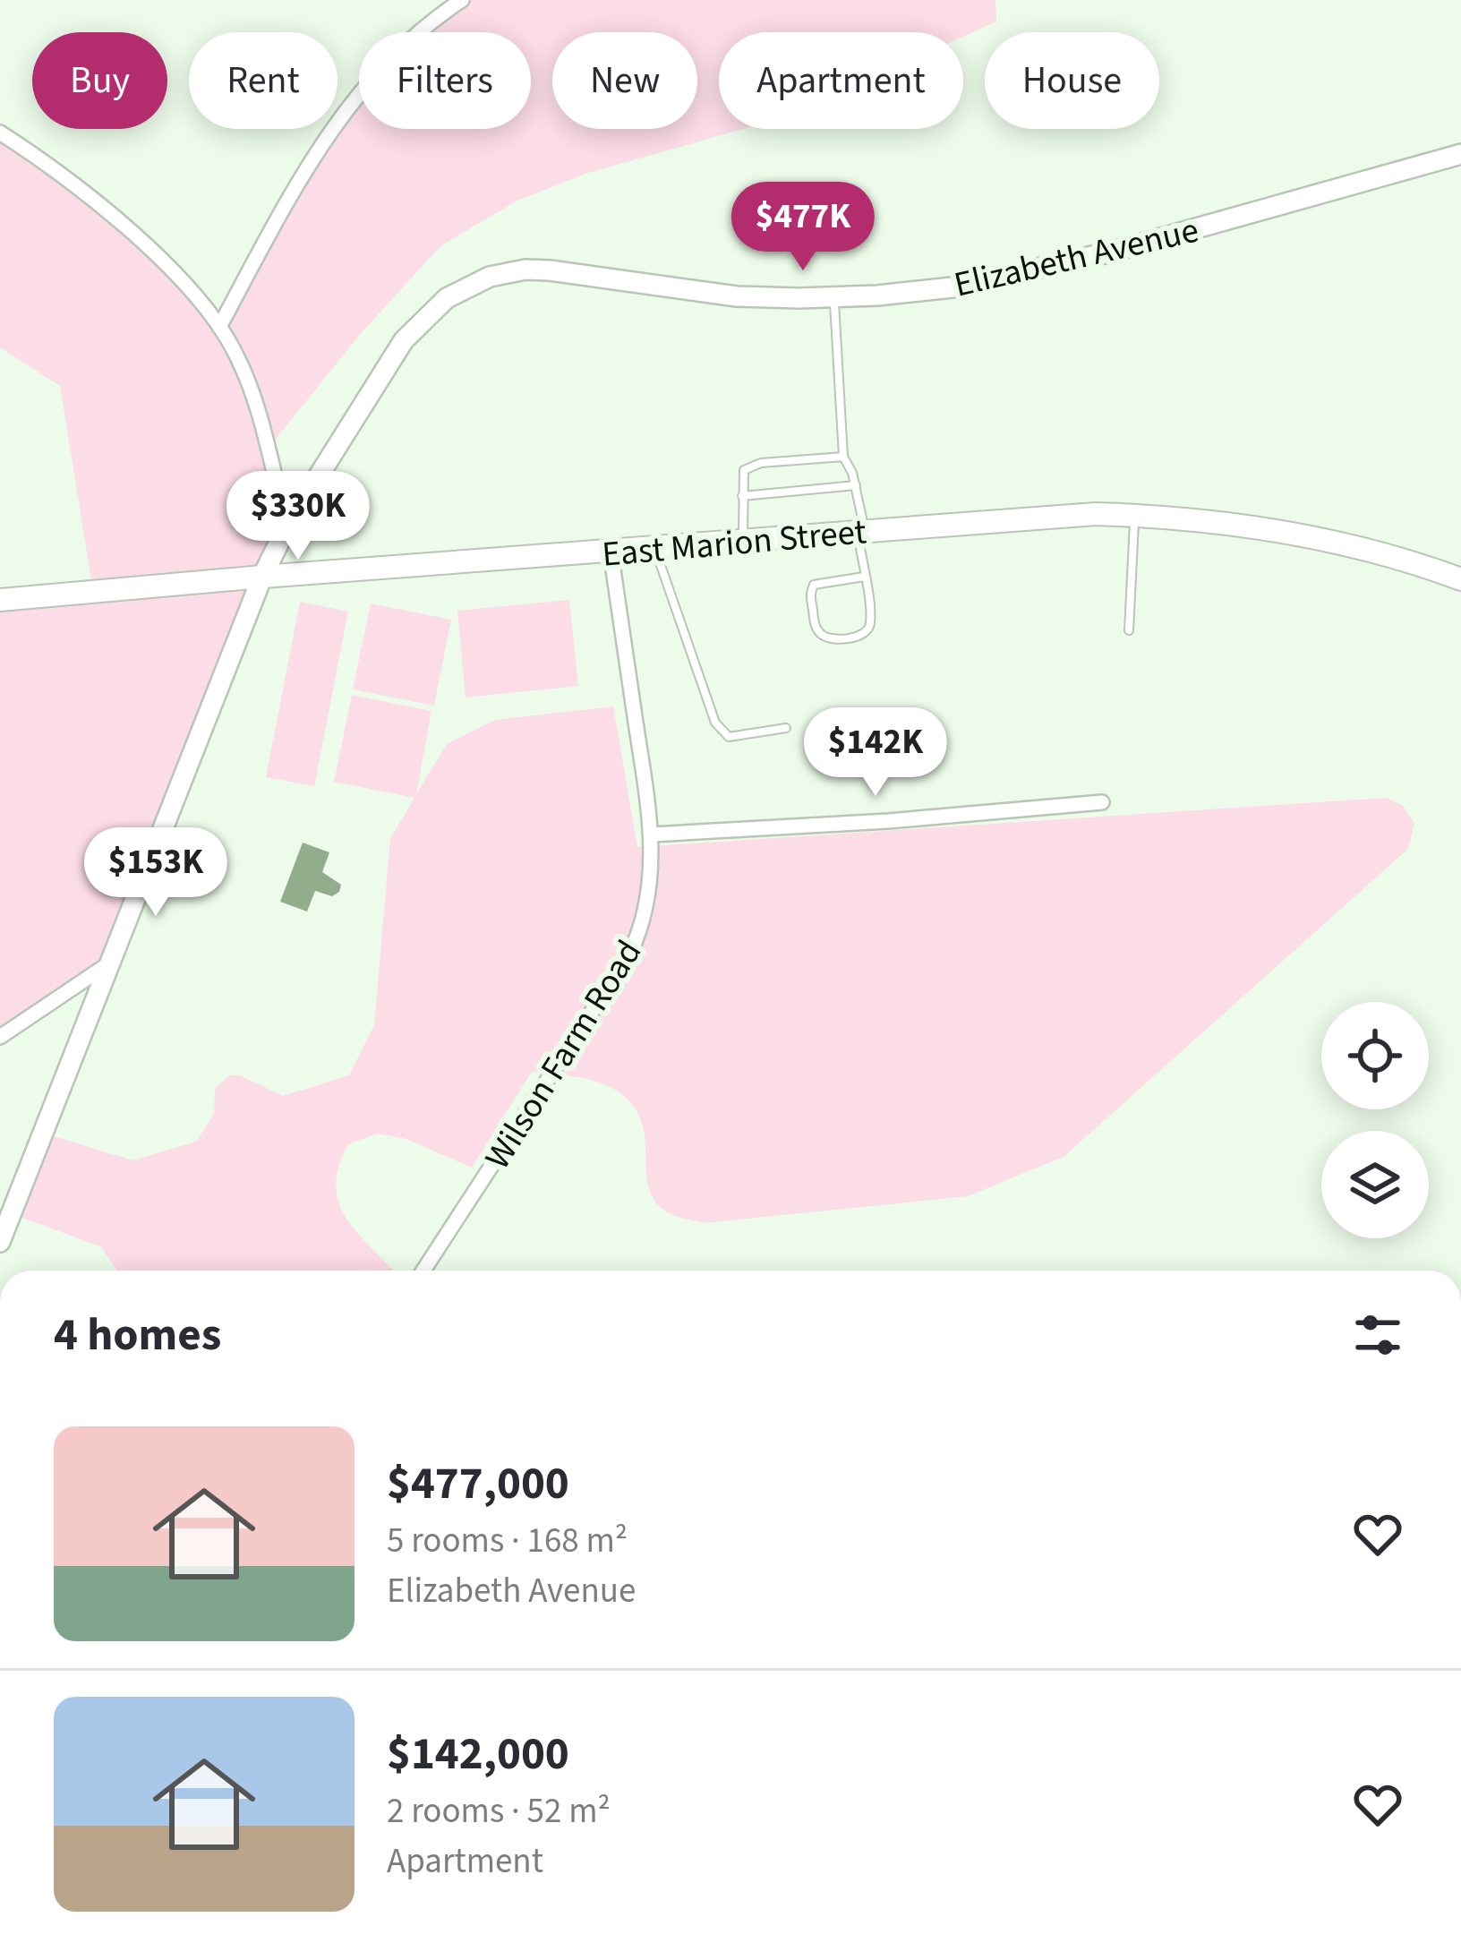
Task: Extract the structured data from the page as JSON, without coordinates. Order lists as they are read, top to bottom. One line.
{"streets":{"main road":["East Marion Street"],"street":["Elizabeth Avenue","Wilson Farm Road"]},"crossings":[["Elizabeth Avenue","East Marion Street"],["East Marion Street","Wilson Farm Road"]],"page":{"chip":["Buy","Rent","Filters","New","Apartment","House"],"price":["$477K","$330K","$142K","$153K"],"heading":"4 homes","list":[{"name":"$477,000","note":"5 rooms · 168 m² · Elizabeth Avenue"},{"name":"$142,000","note":"2 rooms · 52 m² · Apartment"}]}}
